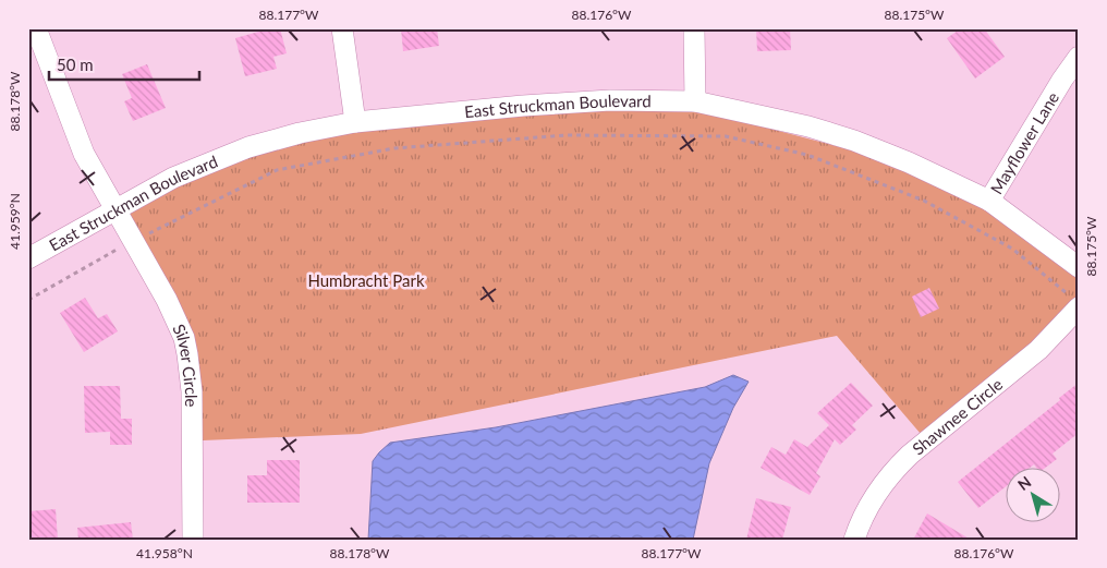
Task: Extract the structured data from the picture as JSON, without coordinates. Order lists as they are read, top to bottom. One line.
{"streets":{"street":["East Struckman Boulevard","Mayflower Lane","Silver Circle","Shawnee Circle"]},"crossings":[["East Struckman Boulevard","Mayflower Lane"],["East Struckman Boulevard","Silver Circle"]],"parks":["Humbracht Park"],"scale_bar":"50 m","north":"top left","coordinates":["88.177°W","88.176°W","88.175°W","88.178°W","41.959°N","41.958°N"]}
